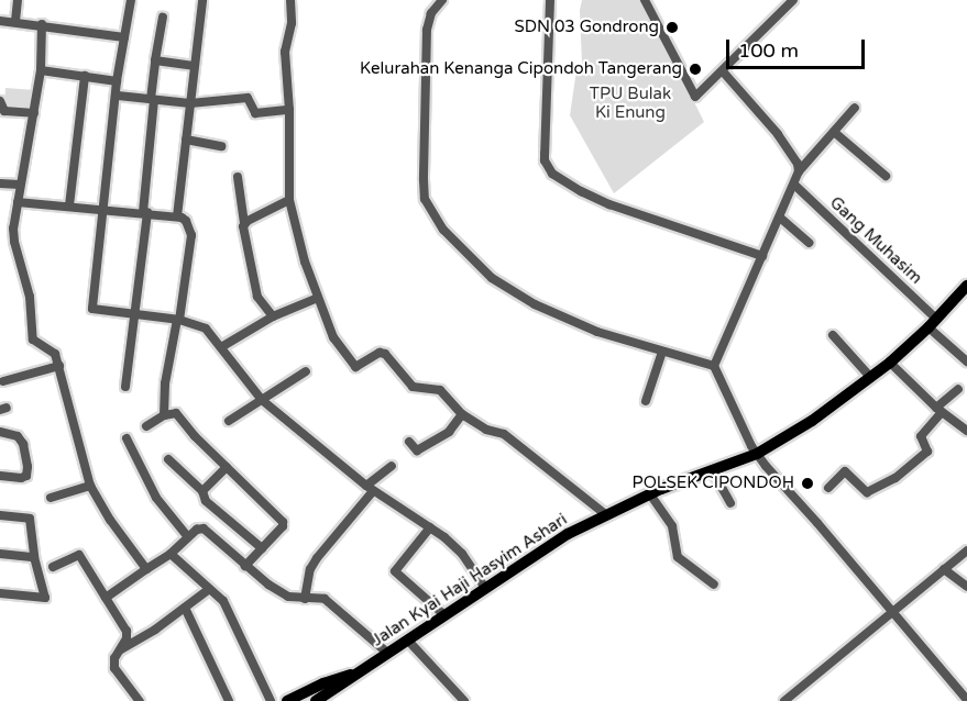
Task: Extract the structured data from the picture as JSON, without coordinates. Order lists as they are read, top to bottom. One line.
{"streets":{"main road":["Jalan Kyai Haji Hasyim Ashari"],"street":["Gang Muhasim"]},"crossings":[["Gang Muhasim","Jalan Kyai Haji Hasyim Ashari"]],"parks":["TPU Bulak Ki Enung"],"places":["SDN 03 Gondrong","Kelurahan Kenanga Cipondoh Tangerang","POLSEK CIPONDOH"],"scale_bar":"100 m"}
